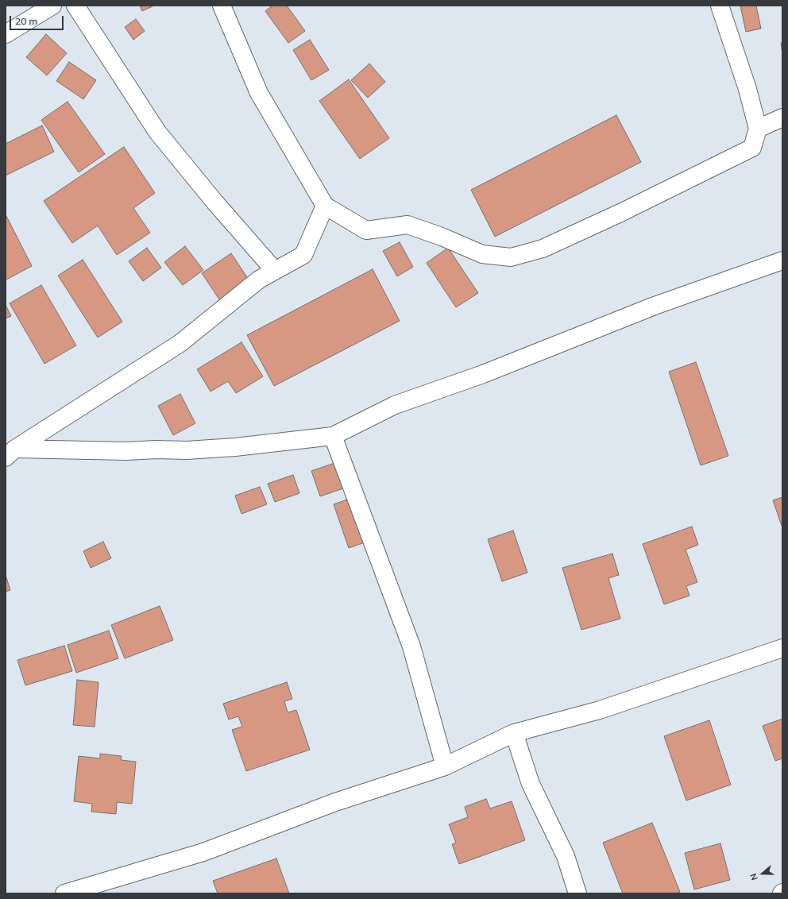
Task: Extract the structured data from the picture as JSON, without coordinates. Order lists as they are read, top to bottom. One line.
{"scale_bar":"20 m","north":"left"}
